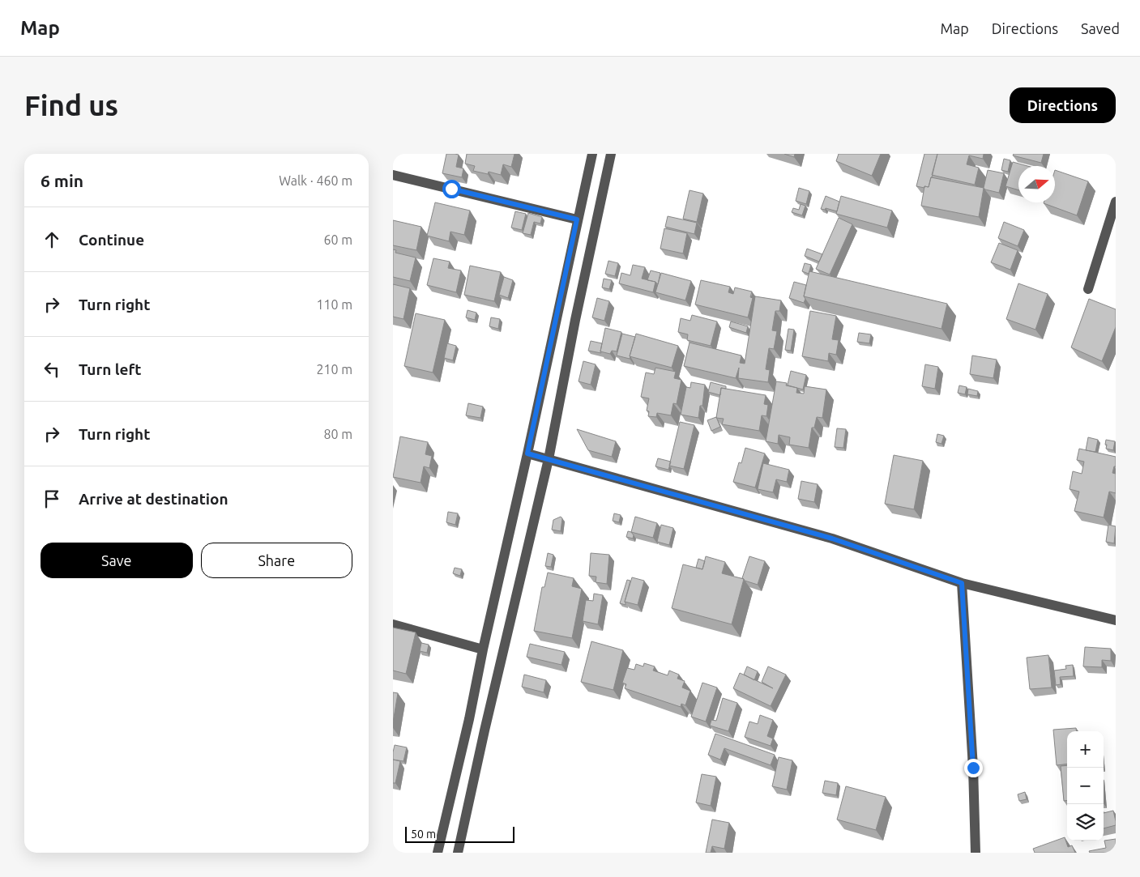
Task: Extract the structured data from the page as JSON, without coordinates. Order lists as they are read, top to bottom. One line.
{"scale_bar":"50 m","north":"right","page":{"header":"Map","nav":["Map","Directions","Saved"],"buttons":["Directions",["Save","Share"]],"title":"Find us","heading":["6 min","Walk · 460 m"],"list":[["Continue","60 m"],["Turn right","110 m"],["Turn left","210 m"],["Turn right","80 m"],"Arrive at destination"],"map_buttons":["+","−"],"scale":"50 m"}}
